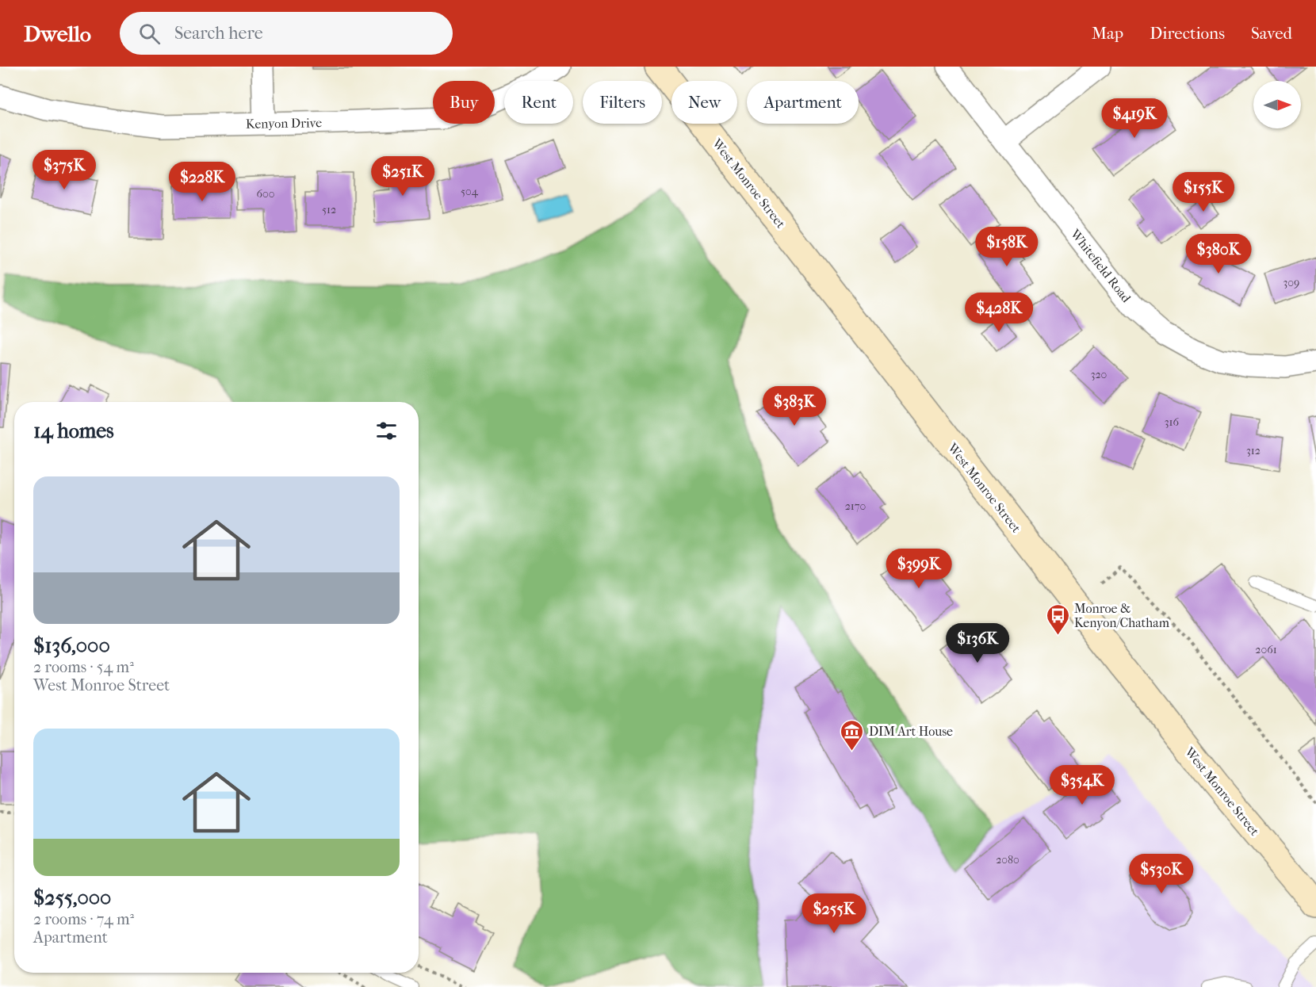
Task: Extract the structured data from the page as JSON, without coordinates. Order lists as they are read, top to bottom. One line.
{"streets":{"street":["Kenyon Drive","West Monroe Street","Whitefield Road"]},"places":{"bus stop":["Monroe & Kenyon/Chatham"],"museum":["DIM Art House"]},"house_numbers":["504","600","512","309","320","316","312","2170","2061","2080"],"north":"right","page":{"header":"Dwello","search":"Search here","nav":["Map","Directions","Saved"],"chip":["Buy","Rent","Filters","New","Apartment"],"price":["$419K","$375K","$251K","$228K","$155K","$158K","$380K","$428K","$383K","$399K","$136K","$354K","$530K","$255K"],"heading":"14 homes","list":[{"name":"$136,000","note":"2 rooms · 54 m² · West Monroe Street"},{"name":"$255,000","note":"2 rooms · 74 m² · Apartment"}]}}
